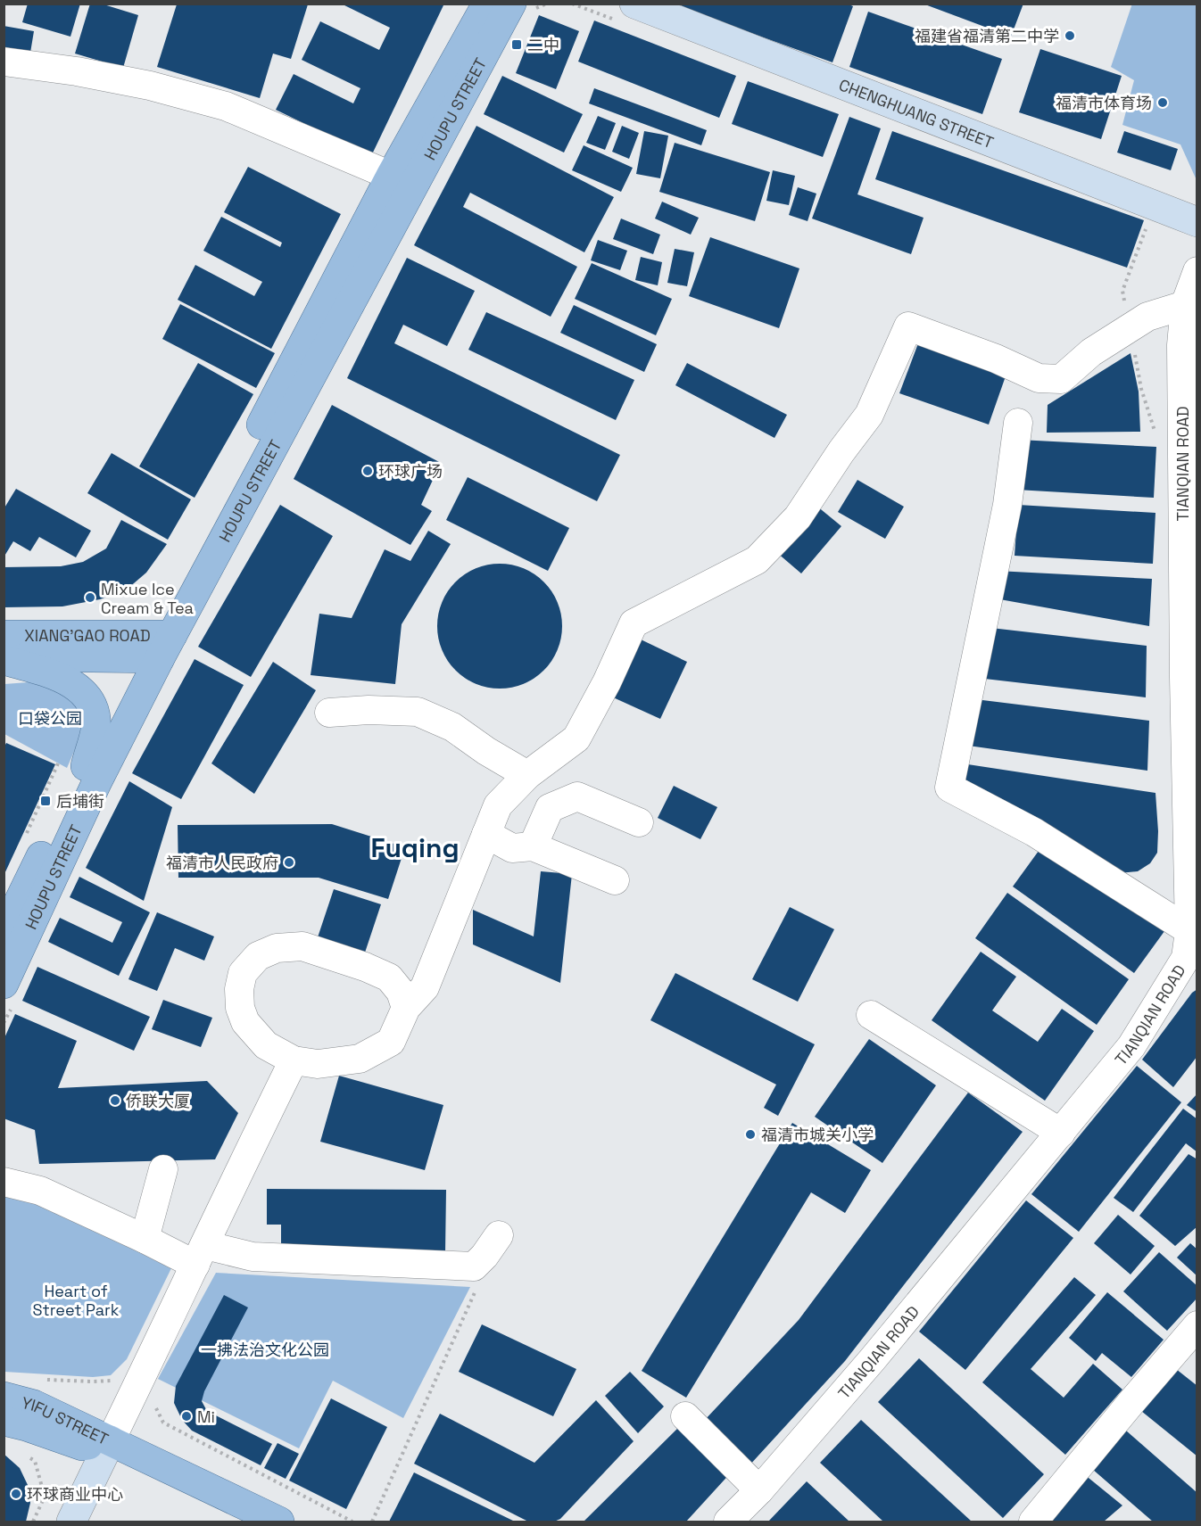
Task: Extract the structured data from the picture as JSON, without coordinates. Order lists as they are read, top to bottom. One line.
{"streets":{"main road":["HOUPU STREET","XIANG'GAO ROAD","YIFU STREET"],"street":["CHENGHUANG STREET","TIANQIAN ROAD"]},"crossings":[["HOUPU STREET","XIANG'GAO ROAD"]],"districts":["Fuqing"],"parks":["口袋公园","Heart of Street Park","一拂法治文化公园"],"places":{"other":["福建省福清第二中学","福清市体育场","环球广场","Mixue Ice Cream & Tea","福清市人民政府","侨联大厦","福清市城关小学","Mi","环球商业中心"],"transit":["二中","后埔街"]}}
